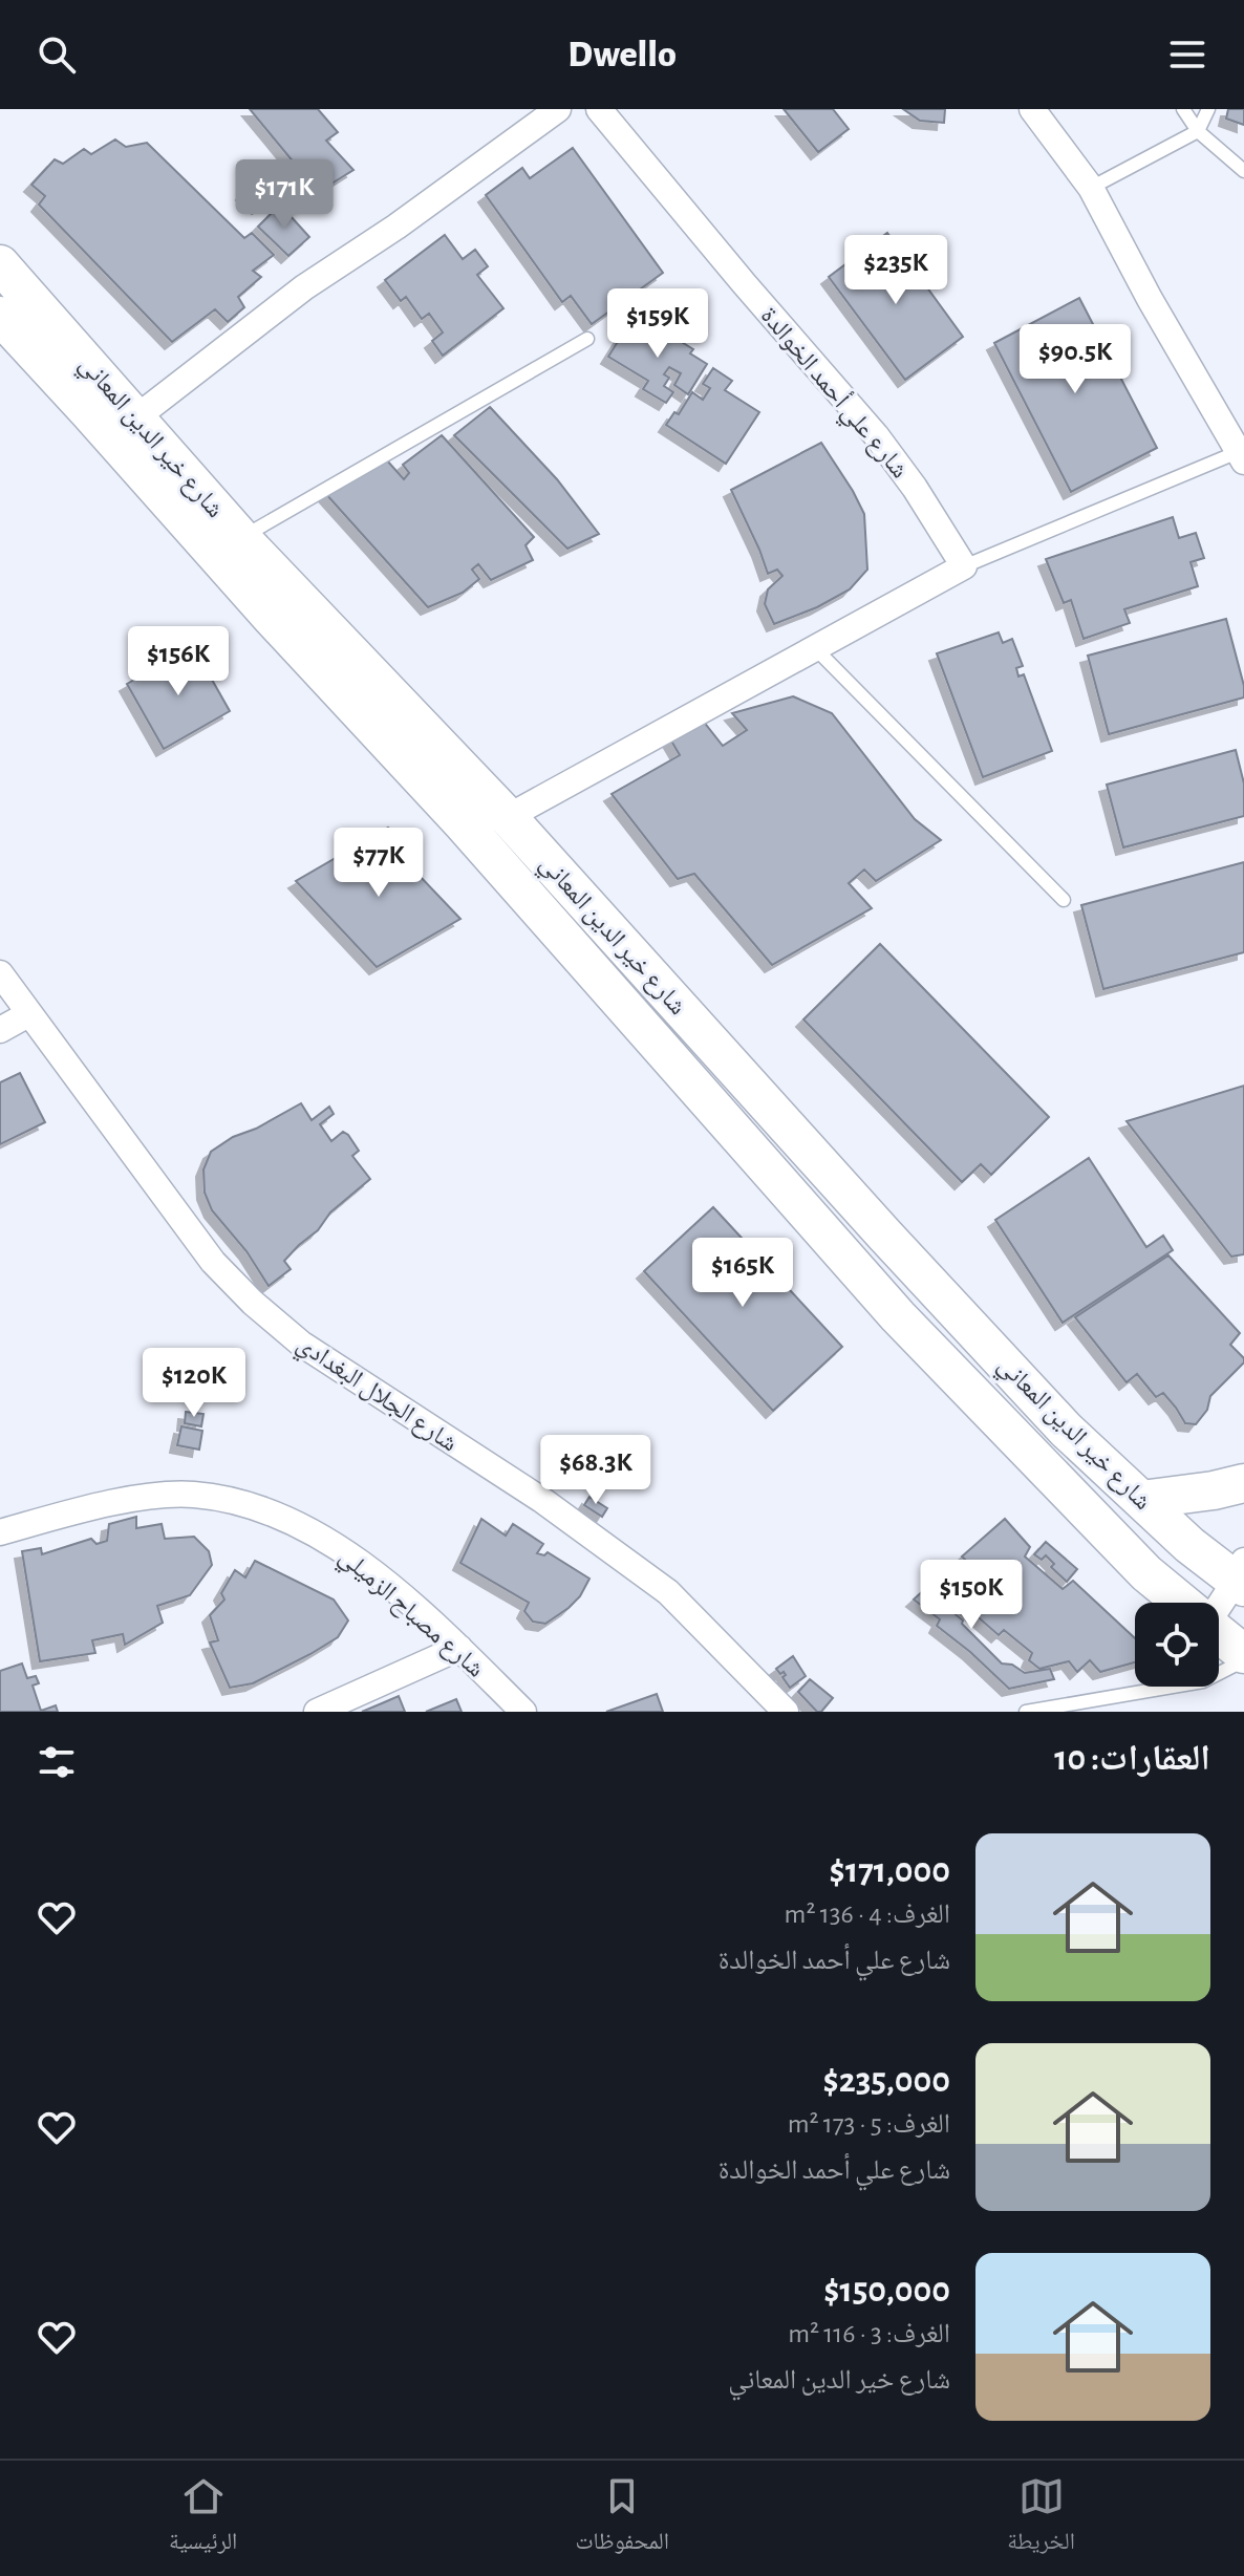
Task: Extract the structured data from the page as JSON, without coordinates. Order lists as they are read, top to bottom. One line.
{"streets":{"street":["شارع علي أحمد الخوالدة","شارع خير الدين المعاني","شارع الجلال البغدادي","شارع مصباح الزميلي"]},"page":{"header":"Dwello","price":["$171K","$235K","$159K","$90.5K","$156K","$77K","$165K","$120K","$68.3K","$150K"],"heading":"العقارات: 10","list":[{"name":"$171,000","note":"الغرف: 4 · 136 m² · شارع علي أحمد الخوالدة"},{"name":"$235,000","note":"الغرف: 5 · 173 m² · شارع علي أحمد الخوالدة"},{"name":"$150,000","note":"الغرف: 3 · 116 m² · شارع خير الدين المعاني"}],"tabs":["الخريطة","المحفوظات","الرئيسية"]}}
